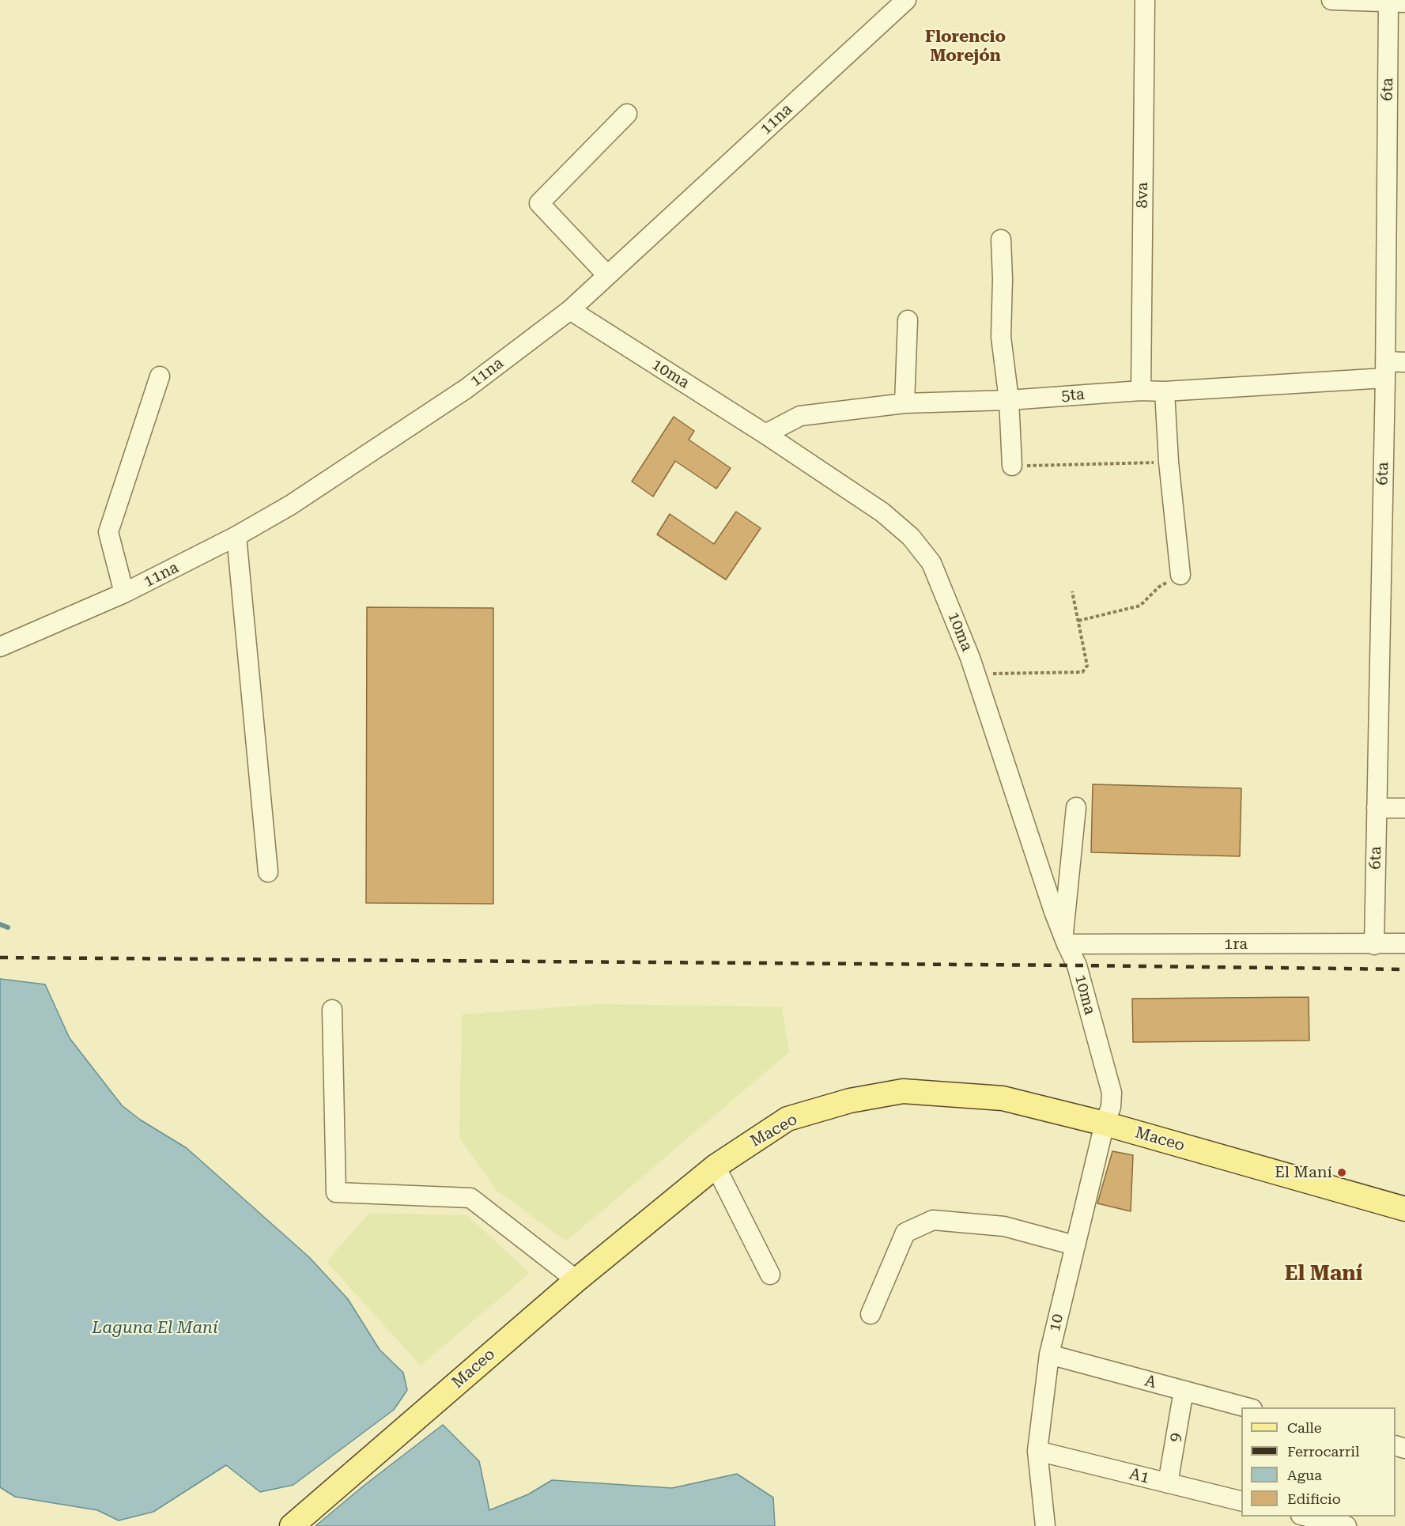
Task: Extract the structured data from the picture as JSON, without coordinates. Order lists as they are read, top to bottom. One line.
{"streets":{"main road":["Maceo"],"street":["6ta","11na","8va","10ma","5ta","1ra","10","A","9","A1"]},"crossings":[["6ta","5ta"],["6ta","1ra"],["11na","10ma"],["8va","5ta"],["10ma","5ta"],["10ma","1ra"],["10ma","Maceo"],["10ma","10"],["Maceo","10"],["10","A"],["10","A1"],["A","9"],["9","A1"]],"districts":["Florencio Morejón","El Maní"],"water":["Laguna El Maní"],"places":["El Maní"],"legend":["Calle","Ferrocarril","Agua","Edificio"]}
